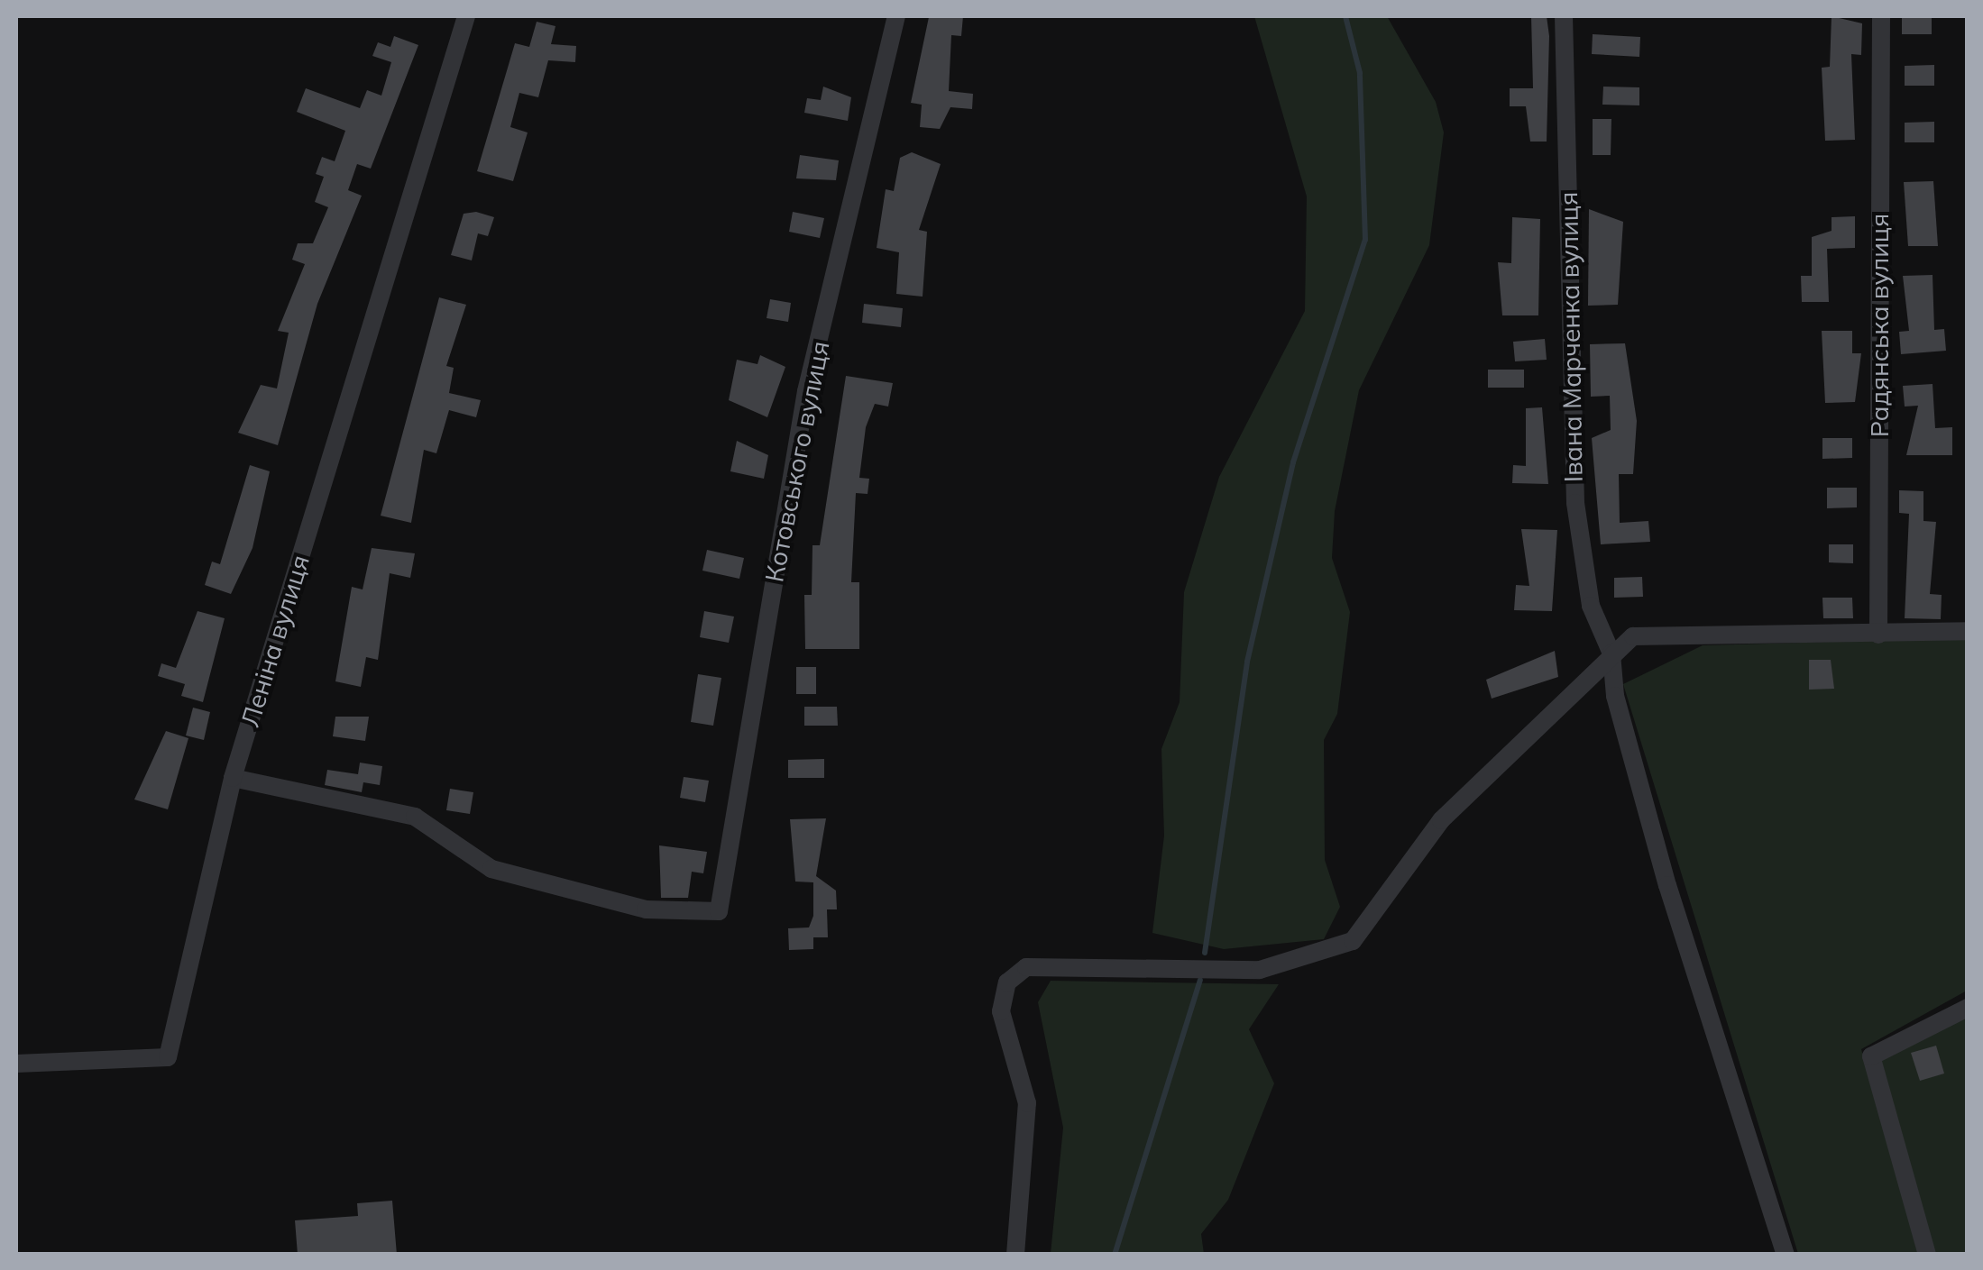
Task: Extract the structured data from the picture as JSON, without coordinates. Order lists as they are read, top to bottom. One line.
{"streets":{"street":["Радянська вулиця","Івана Марченка вулиця","Котовського вулиця","Леніна вулиця"]},"crossings":[["Котовського вулиця","Леніна вулиця"]]}
